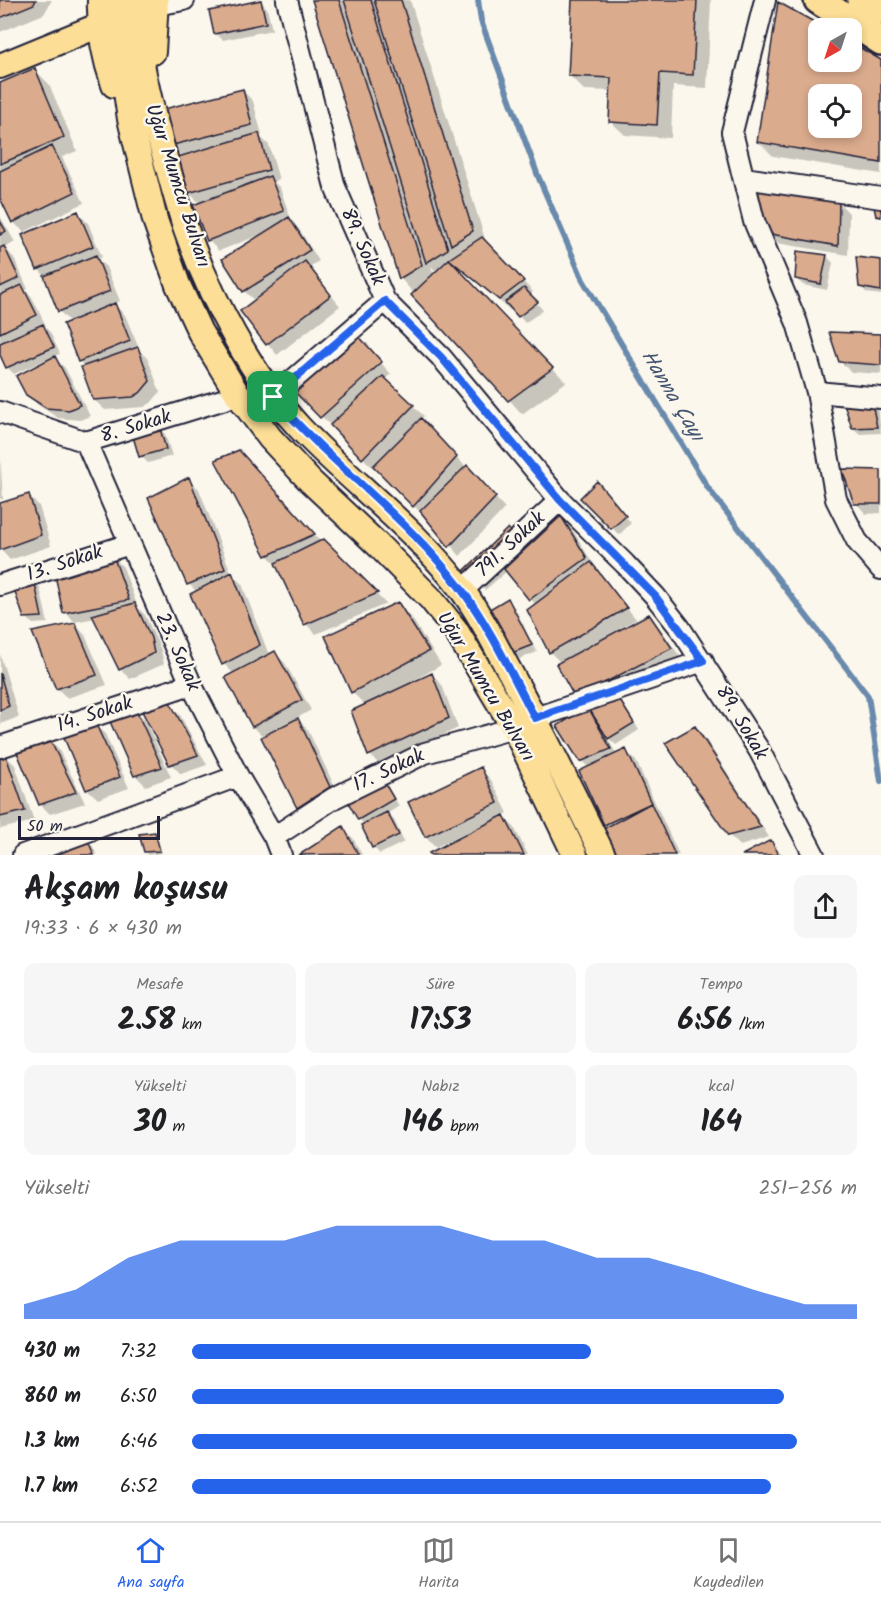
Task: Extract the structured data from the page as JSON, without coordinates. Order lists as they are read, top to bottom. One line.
{"streets":{"main road":["Uğur Mumcu Bulvarı"],"street":["89. Sokak","8. Sokak","791. Sokak","13. Sokak","23. Sokak","14. Sokak","17. Sokak"]},"crossings":[["Uğur Mumcu Bulvarı","8. Sokak"],["Uğur Mumcu Bulvarı","791. Sokak"],["Uğur Mumcu Bulvarı","17. Sokak"],["89. Sokak","791. Sokak"],["89. Sokak","17. Sokak"],["8. Sokak","23. Sokak"],["13. Sokak","23. Sokak"],["23. Sokak","14. Sokak"],["23. Sokak","17. Sokak"]],"water":["Hanna Çayı"],"scale_bar":"50 m","north":"bottom left","page":{"scale":"50 m","heading":["Akşam koşusu","19:33 · 6 × 430 m"],"stats":[["Mesafe","2.58 km"],["Süre","17:53"],["Tempo","6:56 /km"],["Yükselti","30 m"],["Nabız","146 bpm"],["kcal","164"]],"chart":["Yükselti","251–256 m"],"list":[{"name":"430 m","note":"7:32"},{"name":"860 m","note":"6:50"},{"name":"1.3 km","note":"6:46"},{"name":"1.7 km","note":"6:52"}],"tabs":["Ana sayfa","Harita","Kaydedilen"]}}
